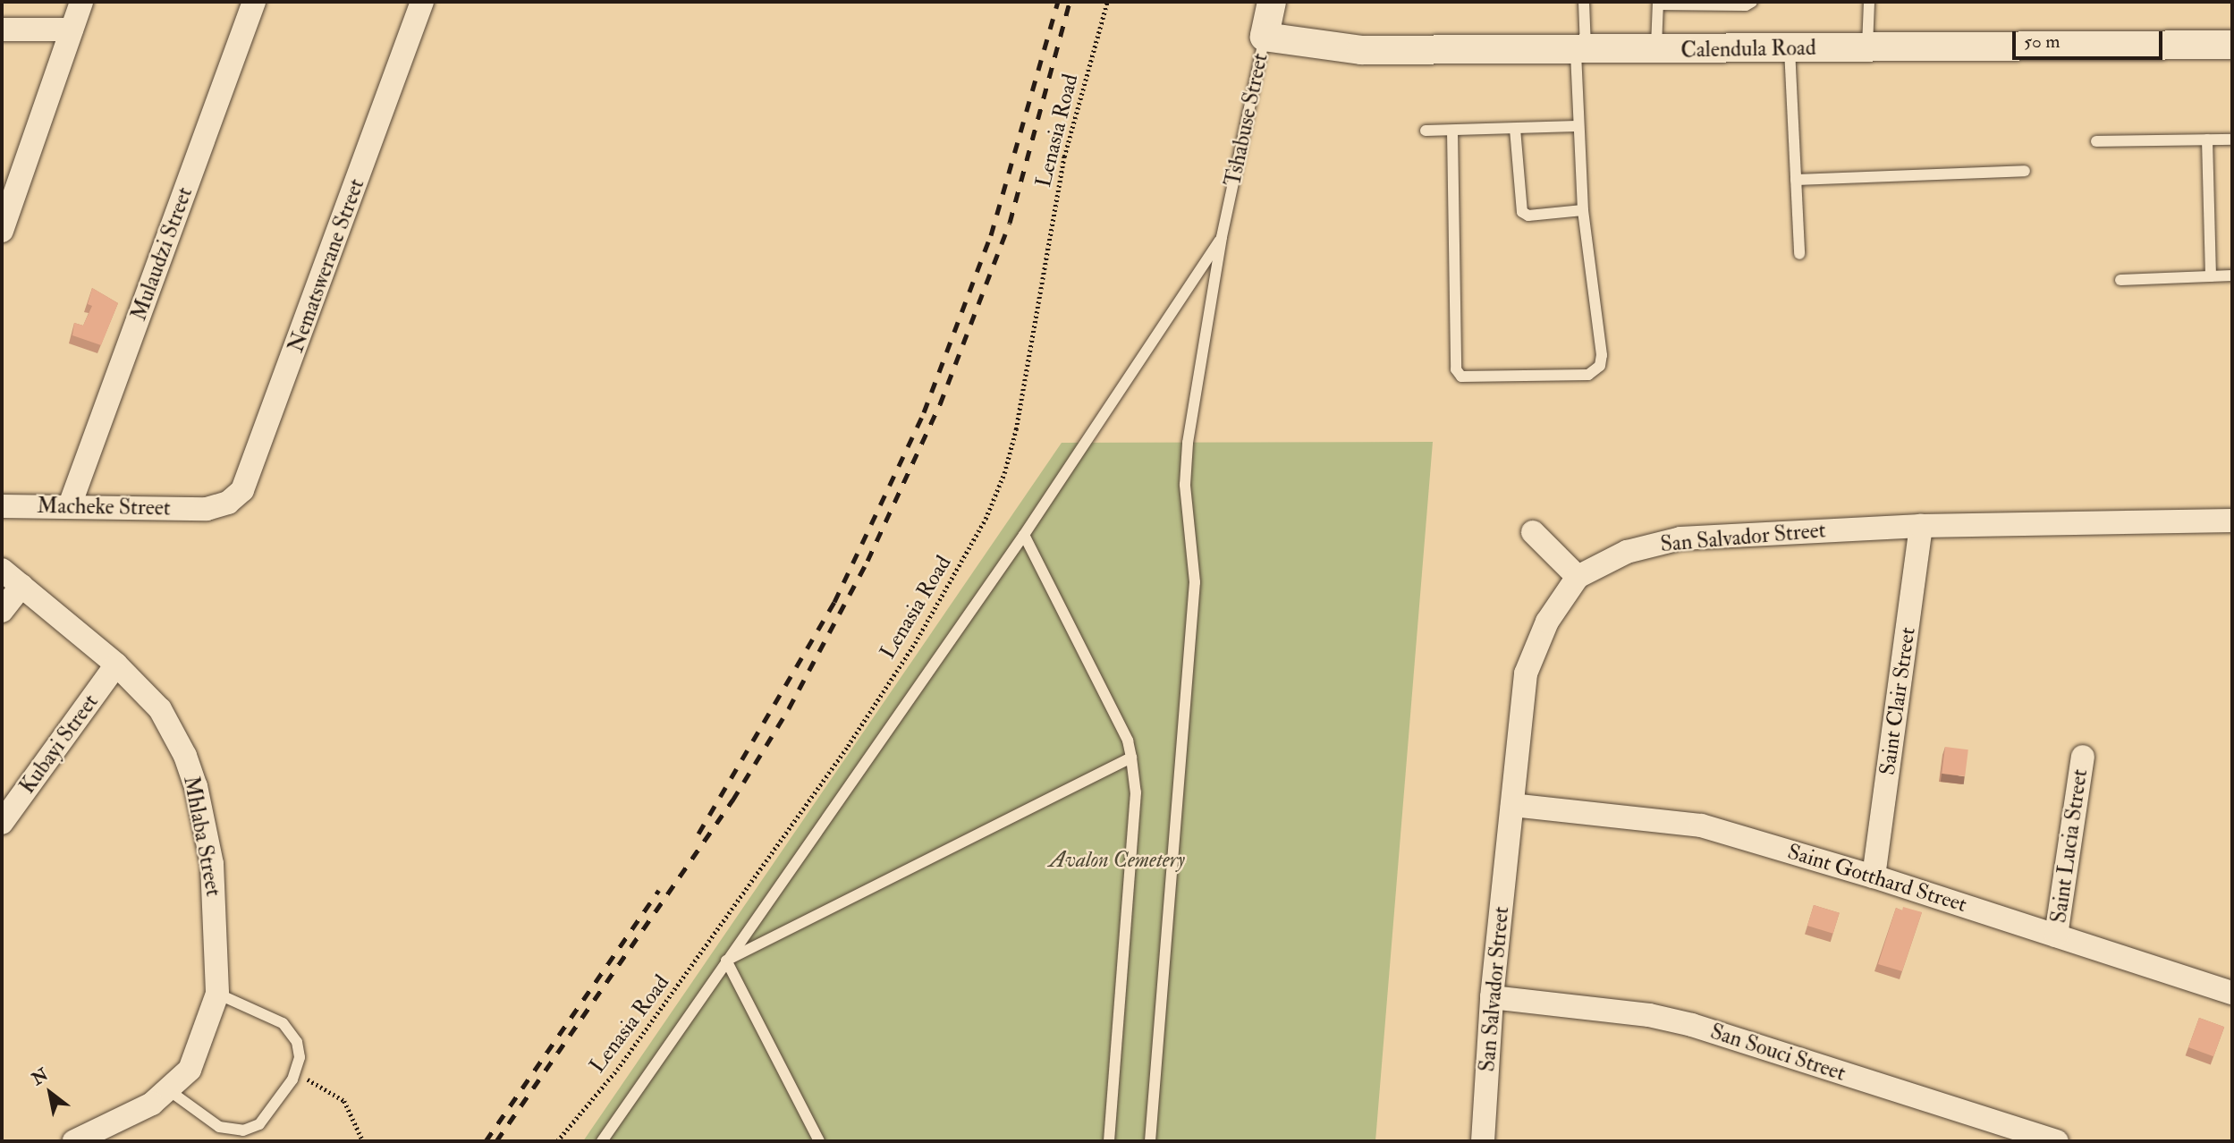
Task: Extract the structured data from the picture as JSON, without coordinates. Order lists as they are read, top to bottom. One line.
{"streets":{"street":["Calendula Road","Tshabuse Street","Mulaudzi Street","Nematswerane Street","Macheke Street","San Salvador Street","Saint Clair Street","Kubayi Street","Mhlaba Street","Saint Lucia Street","Saint Gotthard Street","San Souci Street"],"path":["Lenasia Road"]},"crossings":[["Calendula Road","Tshabuse Street"],["Mulaudzi Street","Macheke Street"],["Nematswerane Street","Macheke Street"],["San Salvador Street","Saint Clair Street"],["San Salvador Street","Saint Gotthard Street"],["San Salvador Street","San Souci Street"],["Saint Clair Street","Saint Gotthard Street"],["Kubayi Street","Mhlaba Street"],["Saint Lucia Street","Saint Gotthard Street"]],"parks":["Avalon Cemetery"],"scale_bar":"50 m","north":"top left"}
